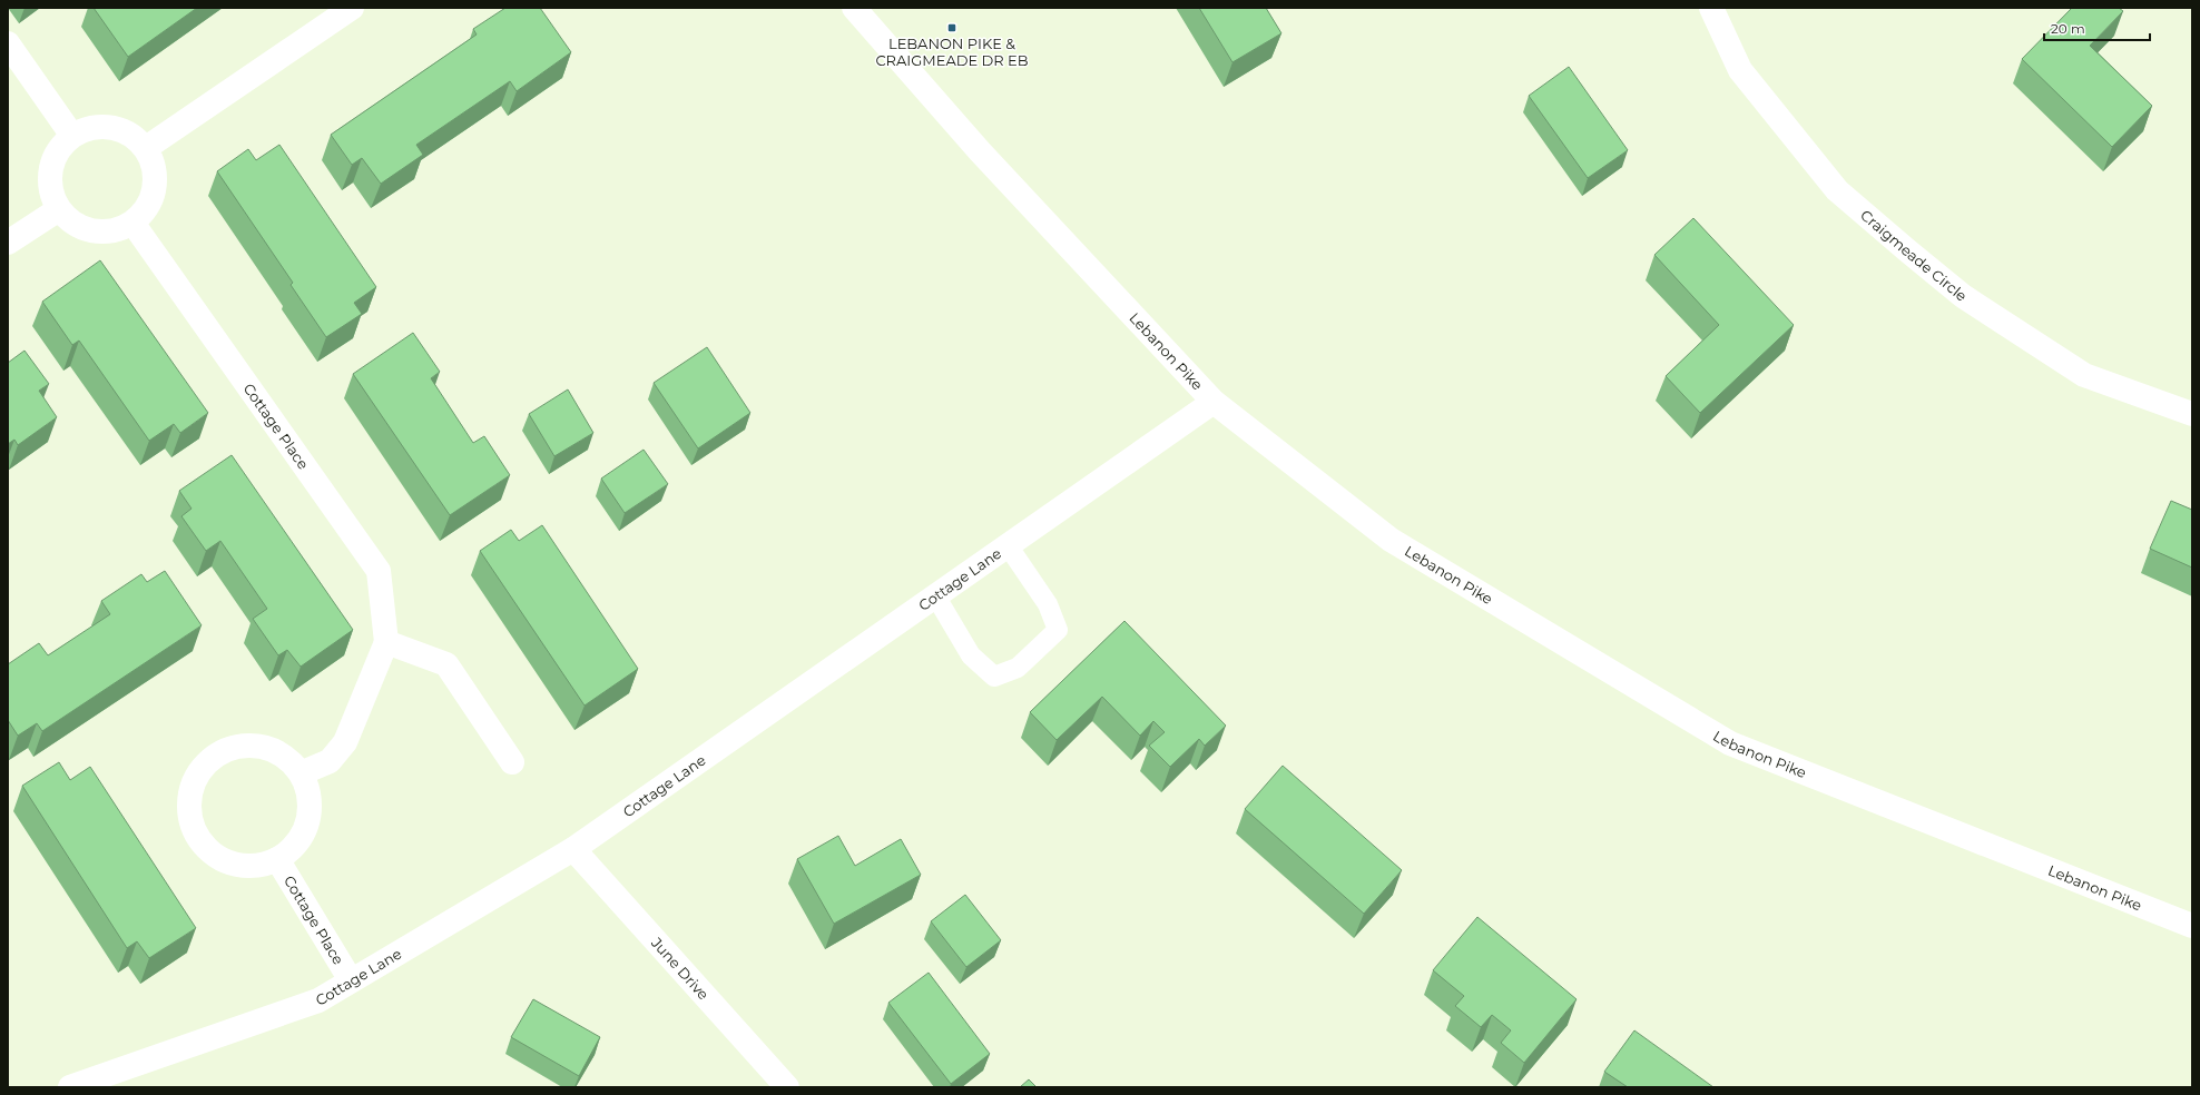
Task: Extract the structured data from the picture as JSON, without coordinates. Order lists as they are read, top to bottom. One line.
{"streets":{"street":["Craigmeade Circle","Lebanon Pike","Cottage Place","Cottage Lane","June Drive"]},"crossings":[["Lebanon Pike","Cottage Lane"],["Cottage Place","Cottage Lane"],["Cottage Lane","June Drive"]],"places":{"transit":["LEBANON PIKE & CRAIGMEADE DR EB"]},"scale_bar":"20 m"}
